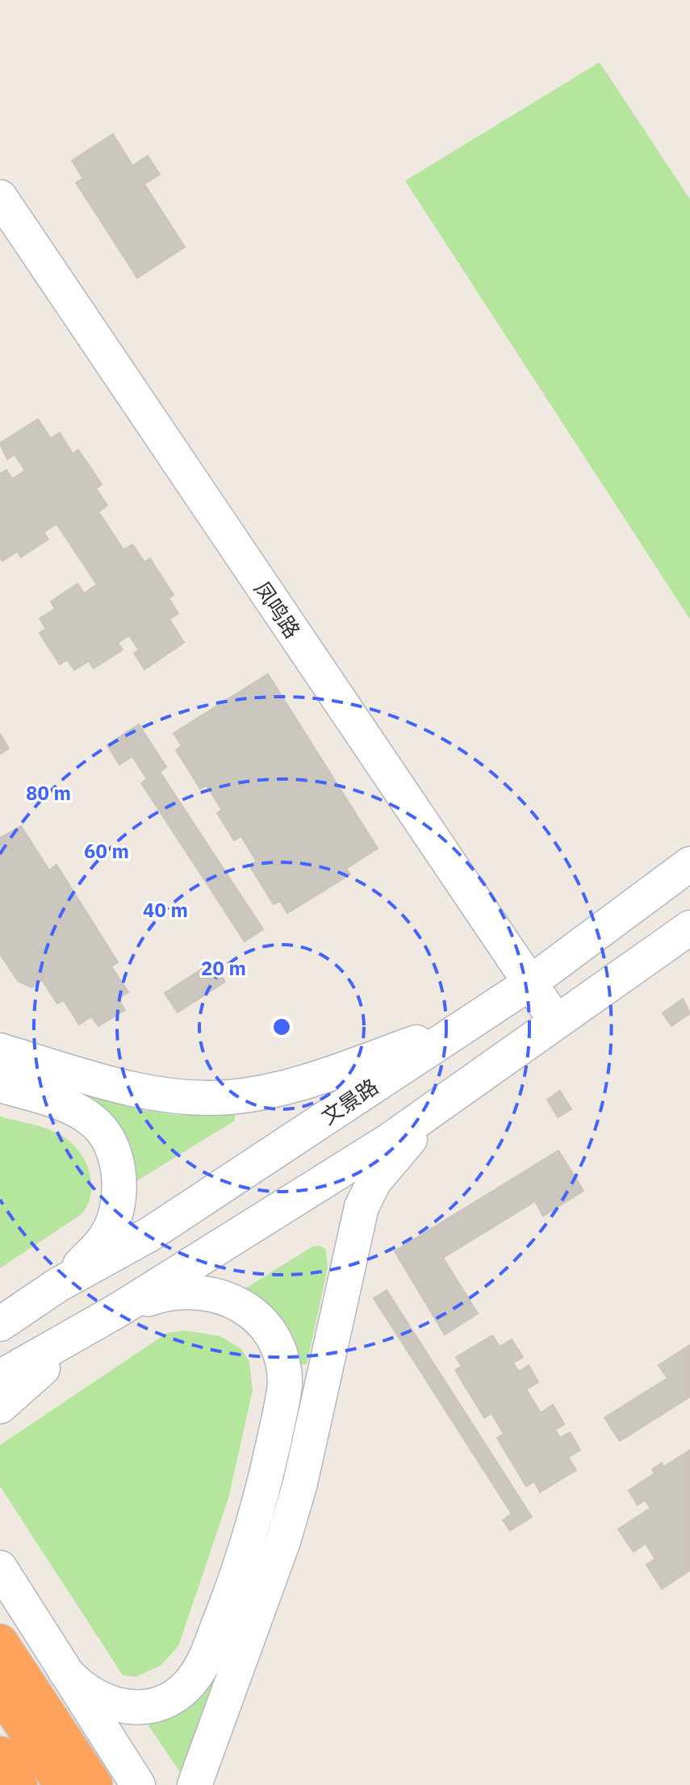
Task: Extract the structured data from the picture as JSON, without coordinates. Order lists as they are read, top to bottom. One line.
{"streets":{"main road":["凤鸣路","文景路"]},"crossings":[["凤鸣路","文景路"]],"rings":["80 m","60 m","40 m","20 m"]}
